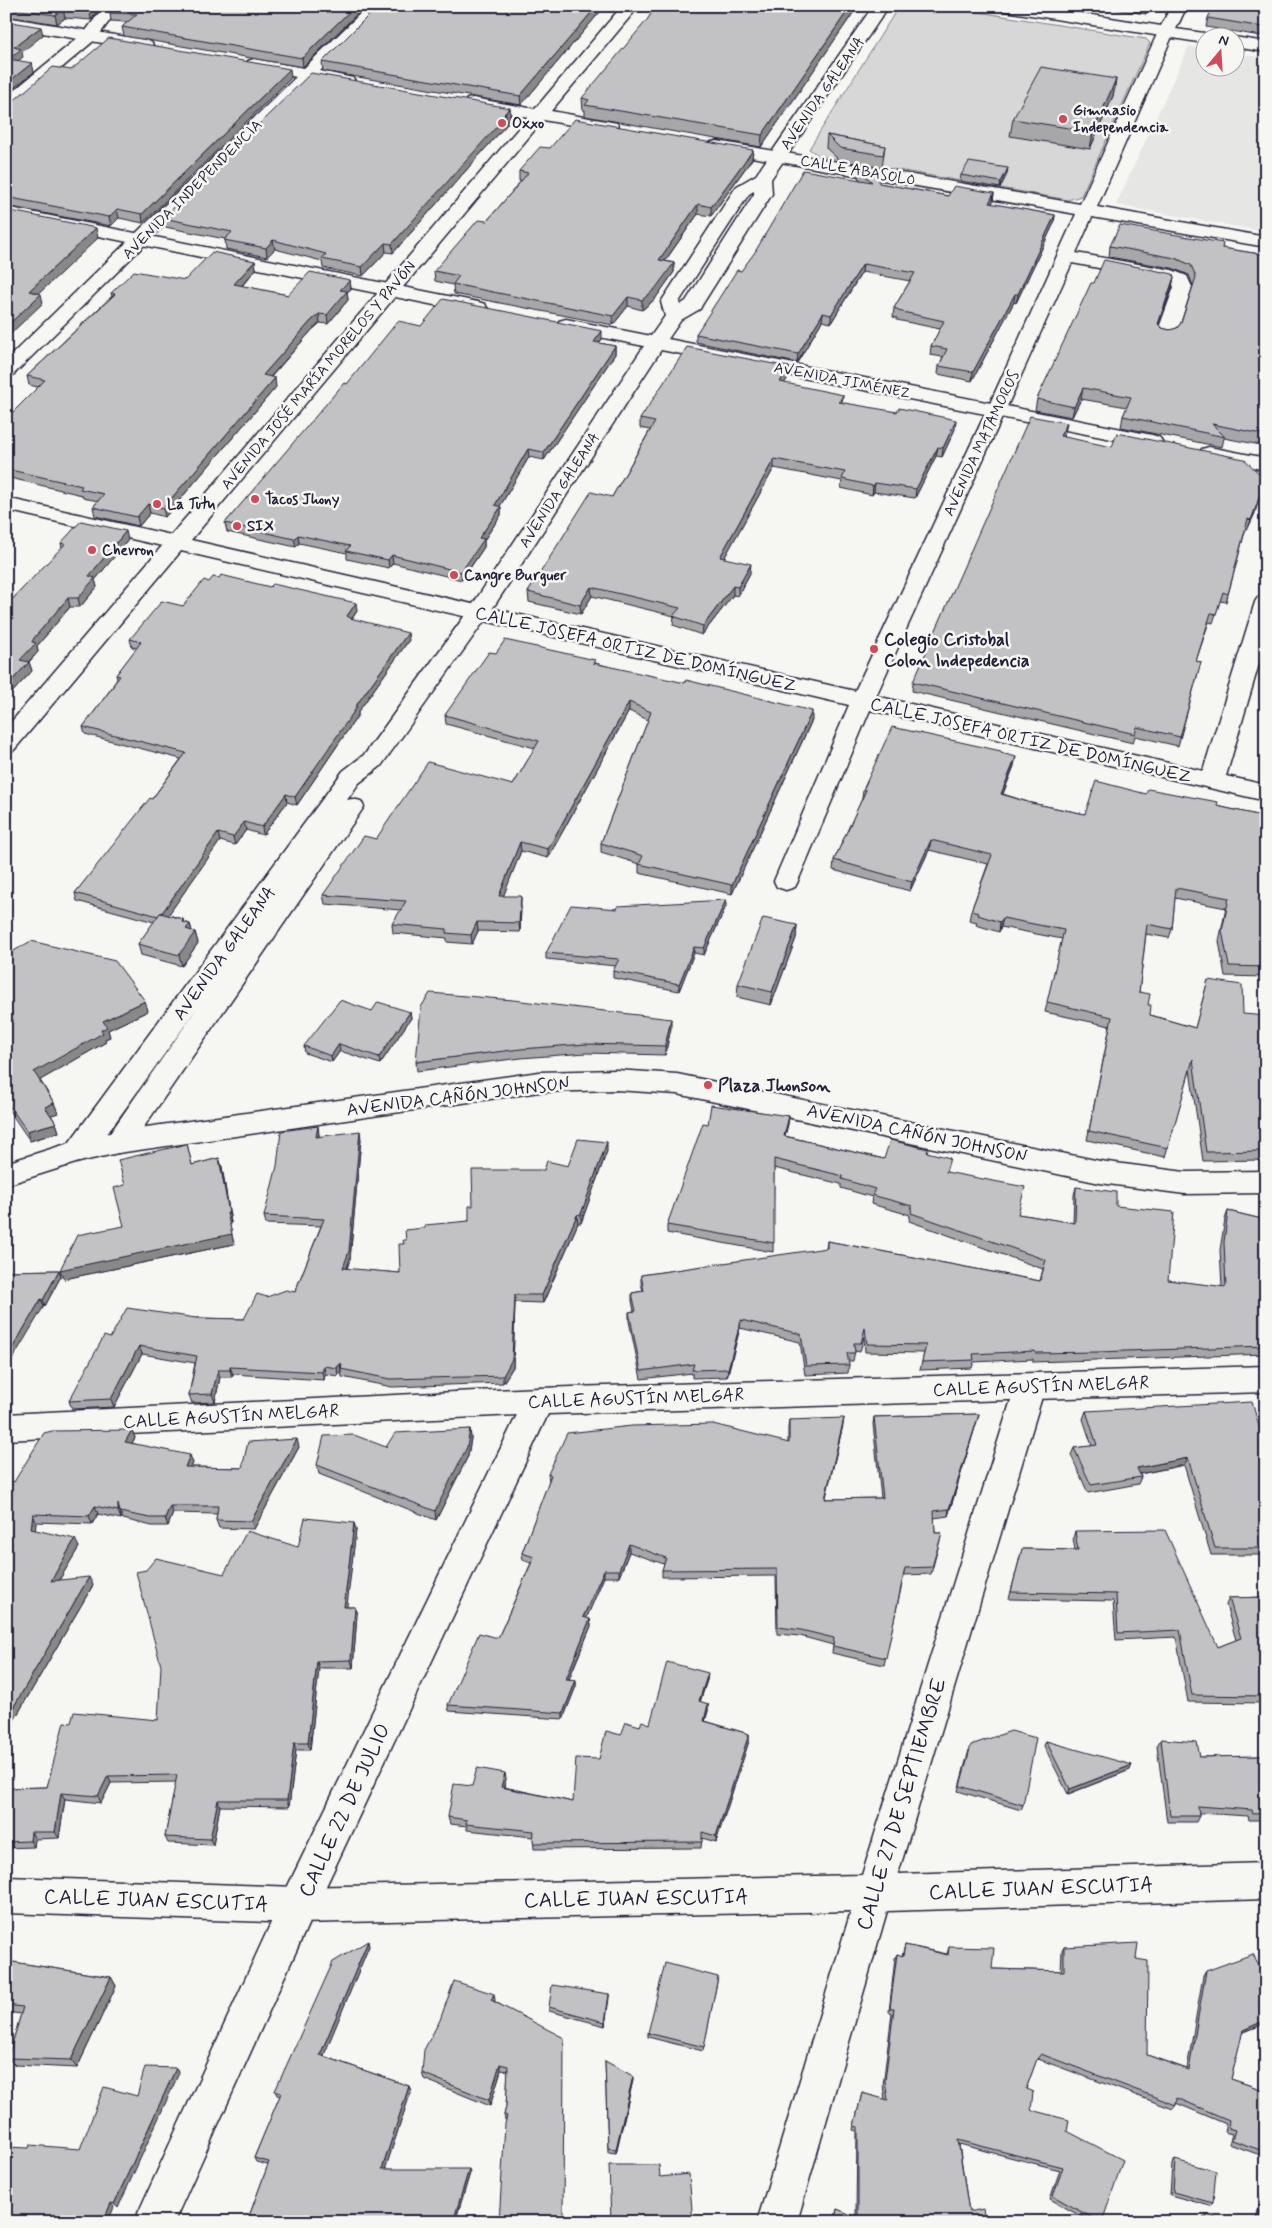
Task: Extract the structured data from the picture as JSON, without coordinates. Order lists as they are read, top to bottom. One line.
{"streets":{"street":["AVENIDA GALEANA","CALLE ABASOLO","AVENIDA INDEPENDENCIA","AVENIDA JOSÉ MARÍA MORELOS Y PAVÓN","AVENIDA JIMÉNEZ","AVENIDA MATAMOROS","CALLE JOSEFA ORTIZ DE DOMÍNGUEZ","AVENIDA CAÑÓN JOHNSON","CALLE AGUSTÍN MELGAR","CALLE 27 DE SEPTIEMBRE","CALLE 22 DE JULIO","CALLE JUAN ESCUTIA"]},"crossings":[["AVENIDA GALEANA","CALLE ABASOLO"],["AVENIDA GALEANA","AVENIDA JIMÉNEZ"],["AVENIDA GALEANA","CALLE JOSEFA ORTIZ DE DOMÍNGUEZ"],["AVENIDA GALEANA","AVENIDA CAÑÓN JOHNSON"],["CALLE ABASOLO","AVENIDA MATAMOROS"],["AVENIDA JOSÉ MARÍA MORELOS Y PAVÓN","CALLE JOSEFA ORTIZ DE DOMÍNGUEZ"],["AVENIDA JIMÉNEZ","AVENIDA MATAMOROS"],["AVENIDA MATAMOROS","CALLE JOSEFA ORTIZ DE DOMÍNGUEZ"],["CALLE AGUSTÍN MELGAR","CALLE 27 DE SEPTIEMBRE"],["CALLE AGUSTÍN MELGAR","CALLE 22 DE JULIO"],["CALLE 27 DE SEPTIEMBRE","CALLE JUAN ESCUTIA"],["CALLE 22 DE JULIO","CALLE JUAN ESCUTIA"]],"places":["Gimnasio Independencia","Oxxo","Tacos Jhony","La Tutu","SIX","Chevron","Cangre Burguer","Colegio Cristobal Colon Indepedencia","Plaza Jhonson"],"north":"top"}
